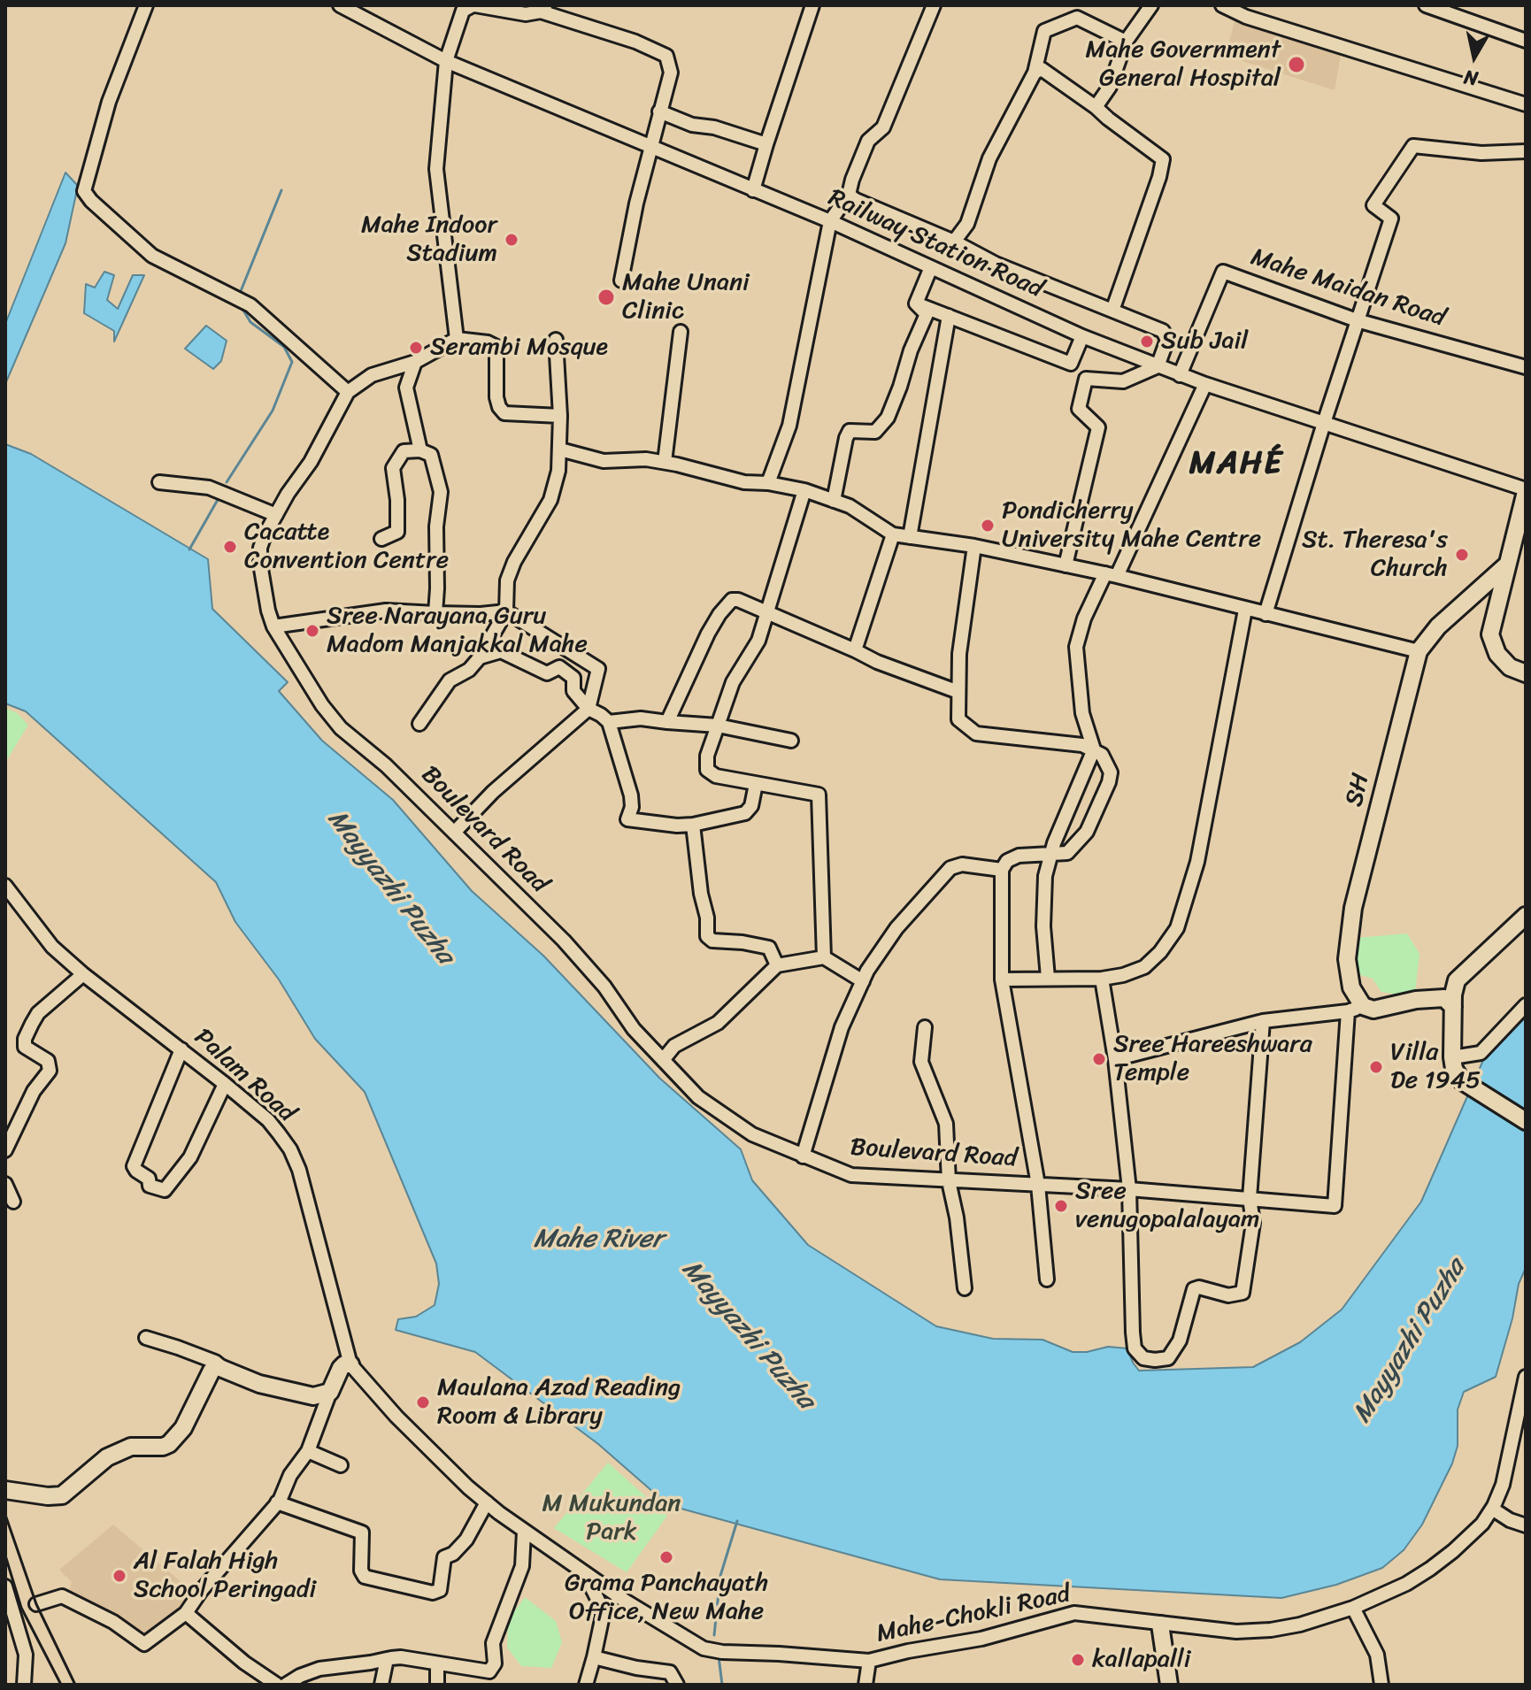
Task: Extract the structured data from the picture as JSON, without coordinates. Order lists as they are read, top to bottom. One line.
{"streets":{"main road":["SH"],"street":["Railway Station Road","Mahe Maidan Road","Boulevard Road","Palam Road","Mahe-Chokli Road"]},"crossings":[["Railway Station Road","Mahe Maidan Road"],["SH","Boulevard Road"],["Palam Road","Mahe-Chokli Road"]],"districts":["MAHÉ"],"water":["Mayyazhi Puzha","Mahe River"],"parks":["M Mukundan Park"],"places":["Mahe Government General Hospital","Mahe Indoor Stadium","Mahe Unani Clinic","Sub Jail","Serambi Mosque","Pondicherry University Mahe Centre","Cacatte Convention Centre","St. Theresa's Church","Sree Narayana Guru Madom Manjakkal Mahe","Sree Hareeshwara Temple","Villa De 1945","Sree venugopalalayam","Maulana Azad Reading Room & Library","Grama Panchayath Office, New Mahe","Al Falah High School Peringadi","kallapalli"],"north":"bottom"}
